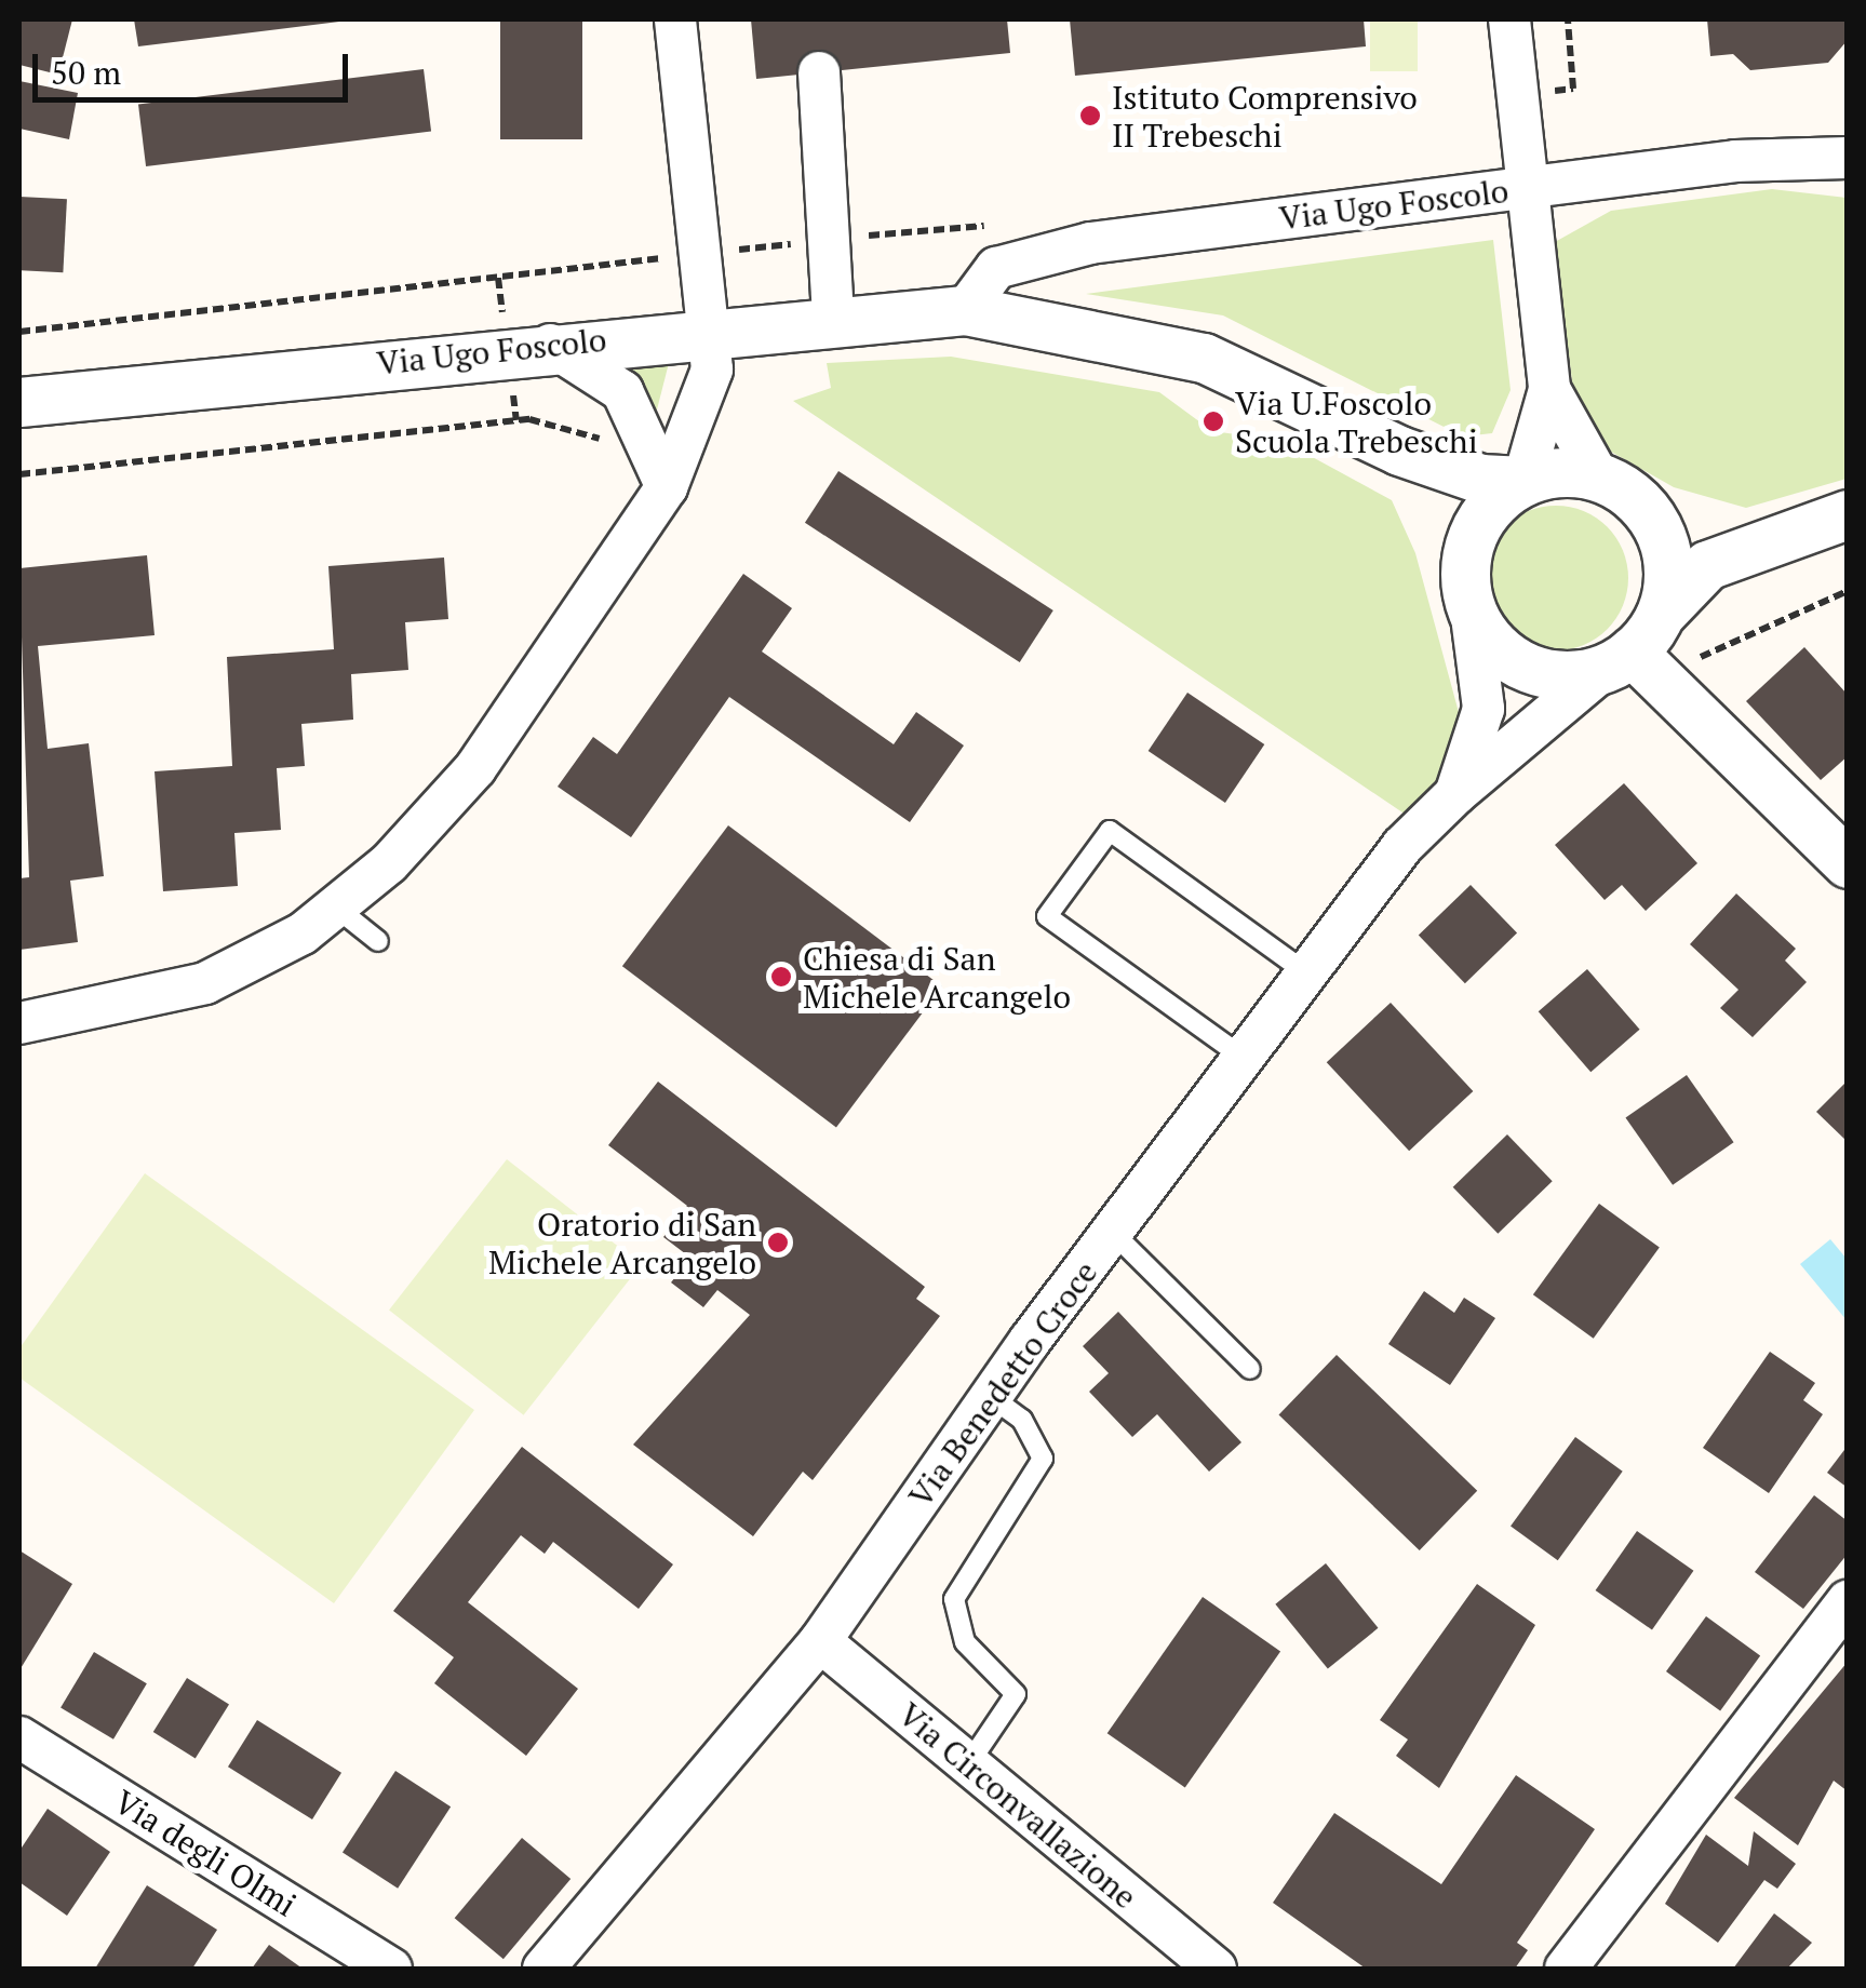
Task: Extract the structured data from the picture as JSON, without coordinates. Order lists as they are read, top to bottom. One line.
{"streets":{"street":["Via Ugo Foscolo","Via Benedetto Croce","Via Circonvallazione","Via degli Olmi"]},"crossings":[["Via Ugo Foscolo","Via Benedetto Croce"],["Via Benedetto Croce","Via Circonvallazione"]],"places":["Istituto Comprensivo II Trebeschi","Via U.Foscolo Scuola Trebeschi","Chiesa di San Michele Arcangelo","Oratorio di San Michele Arcangelo"],"scale_bar":"50 m"}
